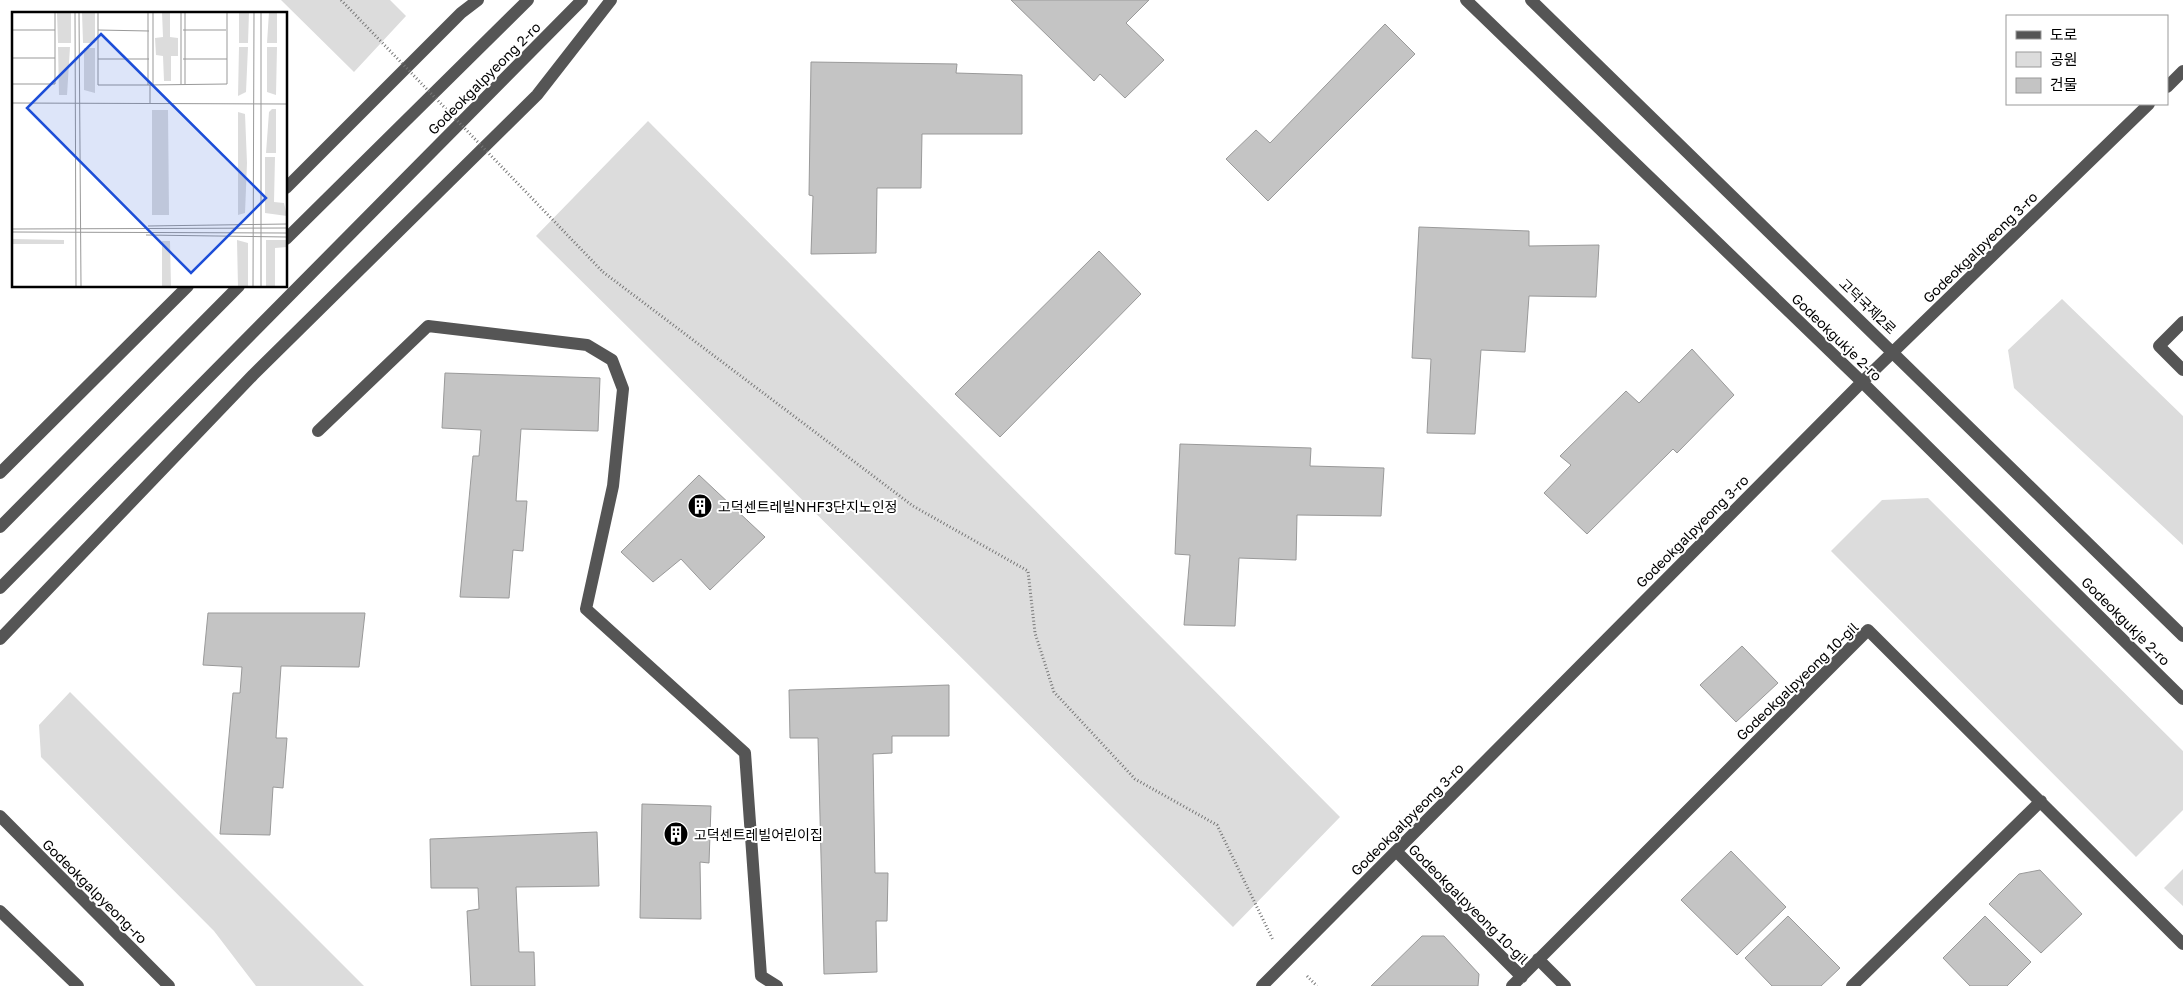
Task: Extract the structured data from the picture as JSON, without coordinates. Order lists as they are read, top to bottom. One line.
{"streets":{"street":["Godeokgalpyeong 2-ro","Godeokgalpyeong 3-ro","고덕국제2로","Godeokgukje 2-ro","Godeokgalpyeong 10-gil","Godeokgalpyeong-ro"]},"crossings":[["Godeokgalpyeong 3-ro","고덕국제2로"],["Godeokgalpyeong 3-ro","Godeokgukje 2-ro"],["Godeokgalpyeong 3-ro","Godeokgalpyeong 10-gil"]],"places":{"building":["고덕센트레빌NHF3단지노인정","고덕센트레빌어린이집"]},"legend":["도로","공원","건물"]}
